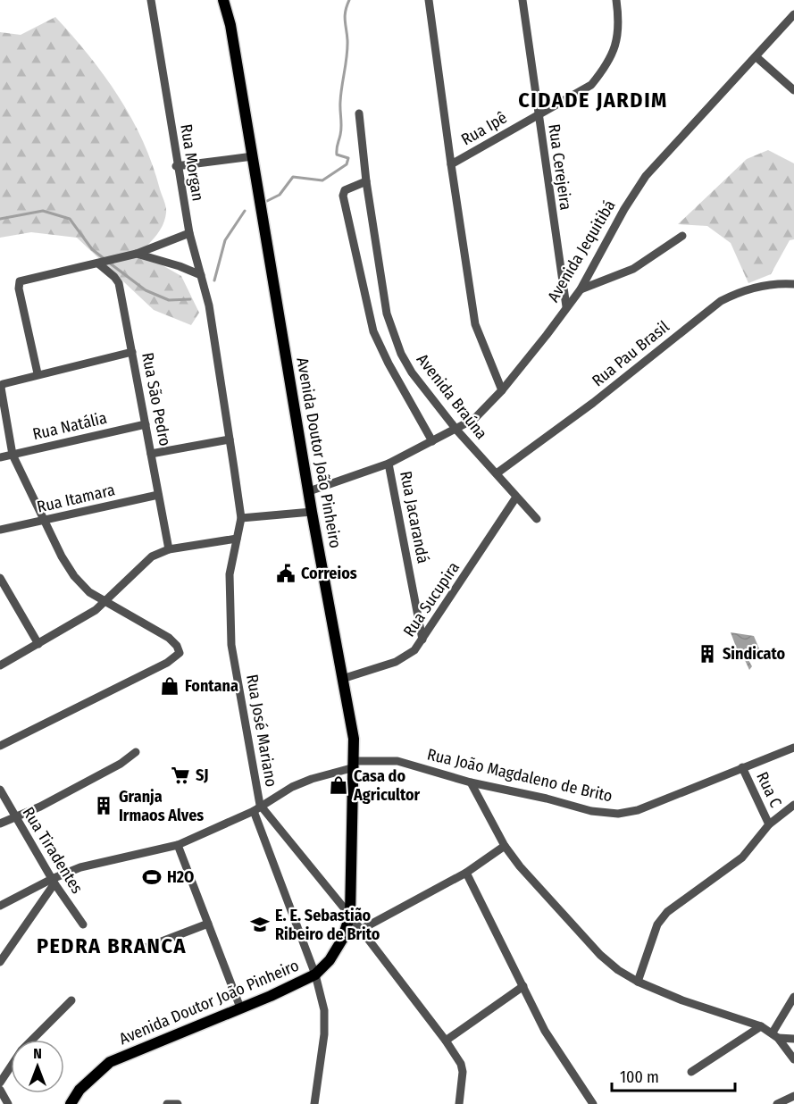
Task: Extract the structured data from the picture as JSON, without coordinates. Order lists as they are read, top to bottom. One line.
{"streets":{"main road":["Avenida Doutor João Pinheiro"],"street":["Rua Ipê","Rua Morgan","Rua Cerejeira","Avenida Jequitibá","Rua Pau Brasil","Avenida Braúna","Rua São Pedro","Rua Natália","Rua Itamara","Rua Jacarandá","Rua Sucupira","Rua José Mariano","Rua João Magdaleno de Brito","Rua C","Rua Tiradentes"]},"crossings":[["Rua Ipê","Rua Cerejeira"],["Rua Ipê","Avenida Jequitibá"],["Rua Morgan","Rua José Mariano"],["Rua Cerejeira","Avenida Jequitibá"],["Avenida Jequitibá","Avenida Braúna"],["Avenida Jequitibá","Avenida Doutor João Pinheiro"],["Avenida Jequitibá","Rua Jacarandá"],["Rua Pau Brasil","Avenida Braúna"],["Avenida Braúna","Rua Sucupira"],["Rua São Pedro","Rua Natália"],["Rua São Pedro","Rua Itamara"],["Avenida Doutor João Pinheiro","Rua Sucupira"],["Avenida Doutor João Pinheiro","Rua José Mariano"],["Avenida Doutor João Pinheiro","Rua João Magdaleno de Brito"],["Rua Jacarandá","Rua Sucupira"],["Rua José Mariano","Rua João Magdaleno de Brito"],["Rua João Magdaleno de Brito","Rua C"]],"districts":["CIDADE JARDIM","PEDRA BRANCA"],"places":{"public building":["Correios"],"building":["Sindicato","Granja Irmaos Alves"],"shop":["Fontana","Casa do Agricultor"],"supermarket":["SJ"],"sports":["H2O"],"school or university":["E. E. Sebastião Ribeiro de Brito"]},"scale_bar":"100 m","north":"top"}
